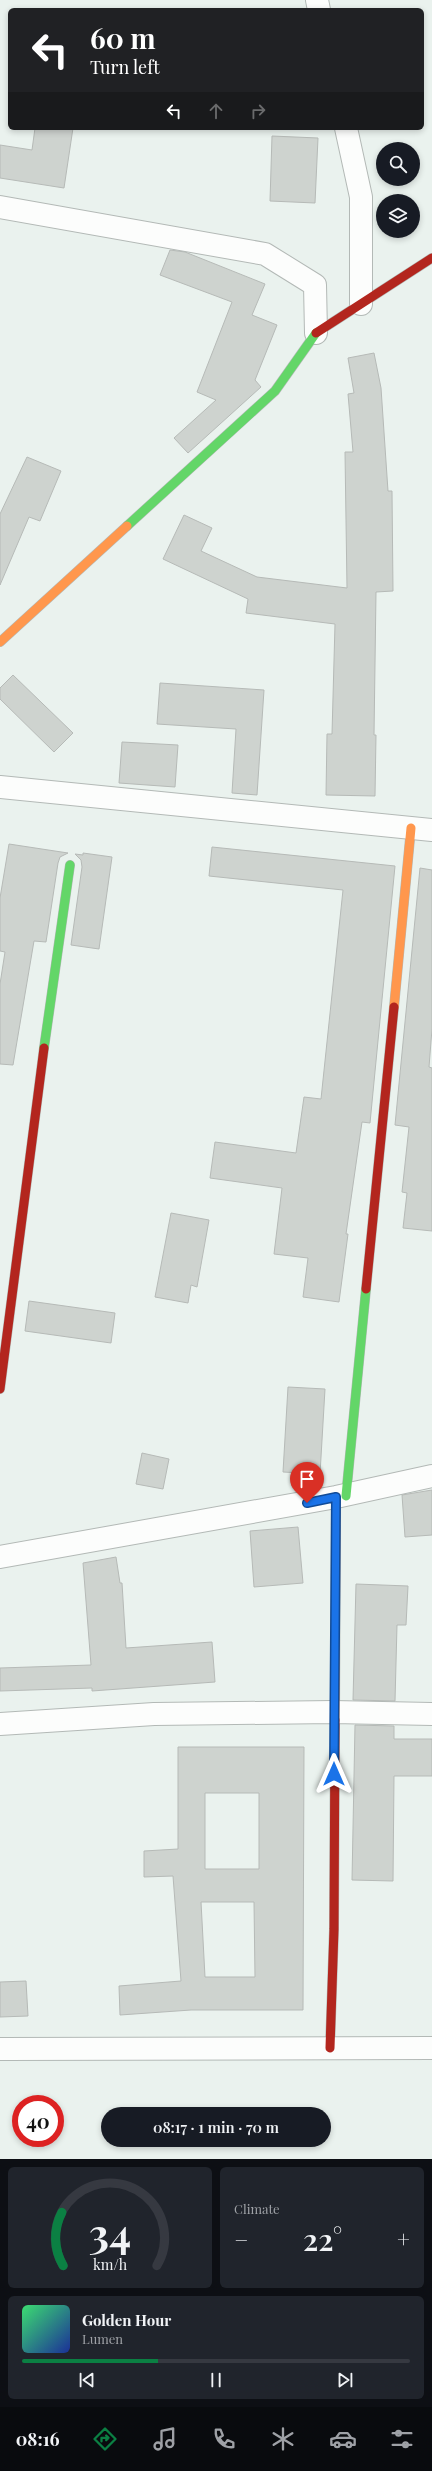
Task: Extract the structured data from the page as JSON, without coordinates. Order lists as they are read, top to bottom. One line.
{"page":{"turn":["60 m","Turn left"],"limit":"40","trip":"08:17 · 1 min · 70 m","tile":"Climate","heat":["−","22°","+"],"song":["Golden Hour","Lumen"],"tabs":"08:16","gauge":["34","km/h"]}}
